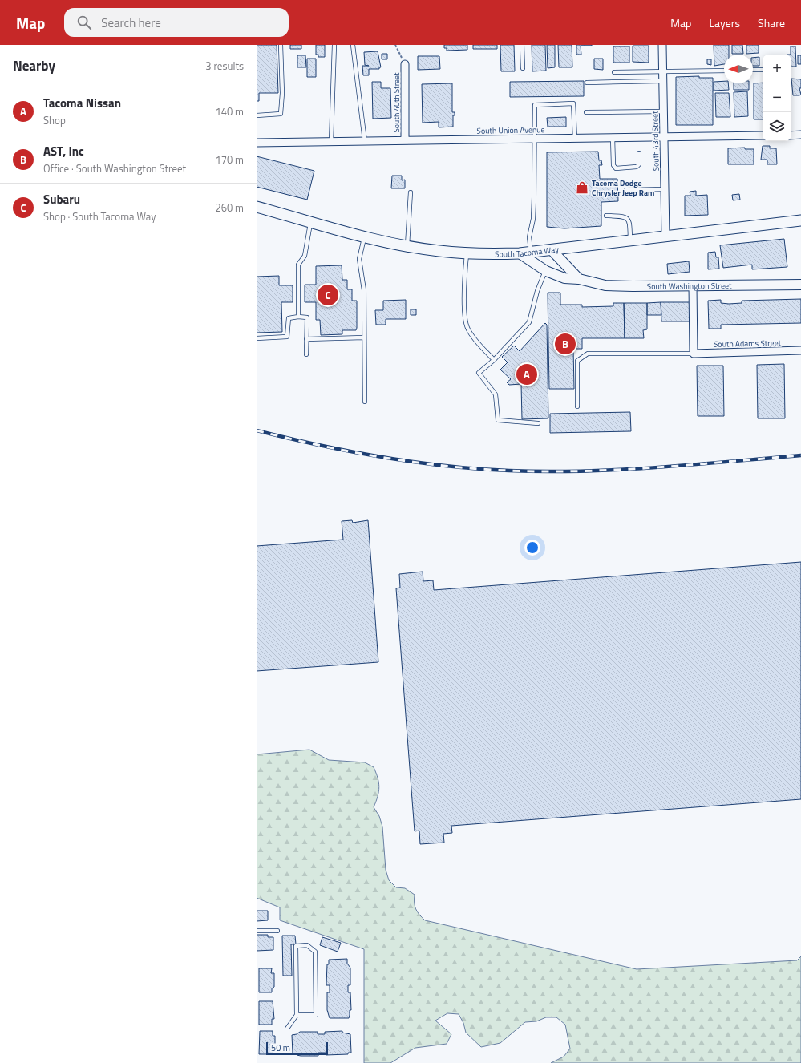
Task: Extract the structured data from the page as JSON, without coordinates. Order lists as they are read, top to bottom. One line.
{"streets":{"main road":["South Tacoma Way"],"street":["South 40th Street","South Union Avenue","South 43rd Street","South Washington Street","South Adams Street"]},"crossings":[["South 40th Street","South Union Avenue"],["South Union Avenue","South 43rd Street"],["South 43rd Street","South Tacoma Way"],["South Tacoma Way","South Washington Street"]],"places":{"shop":["Tacoma Dodge Chrysler Jeep Ram"]},"scale_bar":"50 m","north":"left","page":{"header":"Map","search":"Search here","nav":["Map","Layers","Share"],"heading":["Nearby","3 results"],"map_buttons":["+","−"],"list":[{"mark":"A","name":"Tacoma Nissan","note":"Shop","value":"140 m"},{"mark":"B","name":"AST, Inc","note":"Office · South Washington Street","value":"170 m"},{"mark":"C","name":"Subaru","note":"Shop · South Tacoma Way","value":"260 m"}],"pins":["C","B","A"],"scale":"50 m"}}
